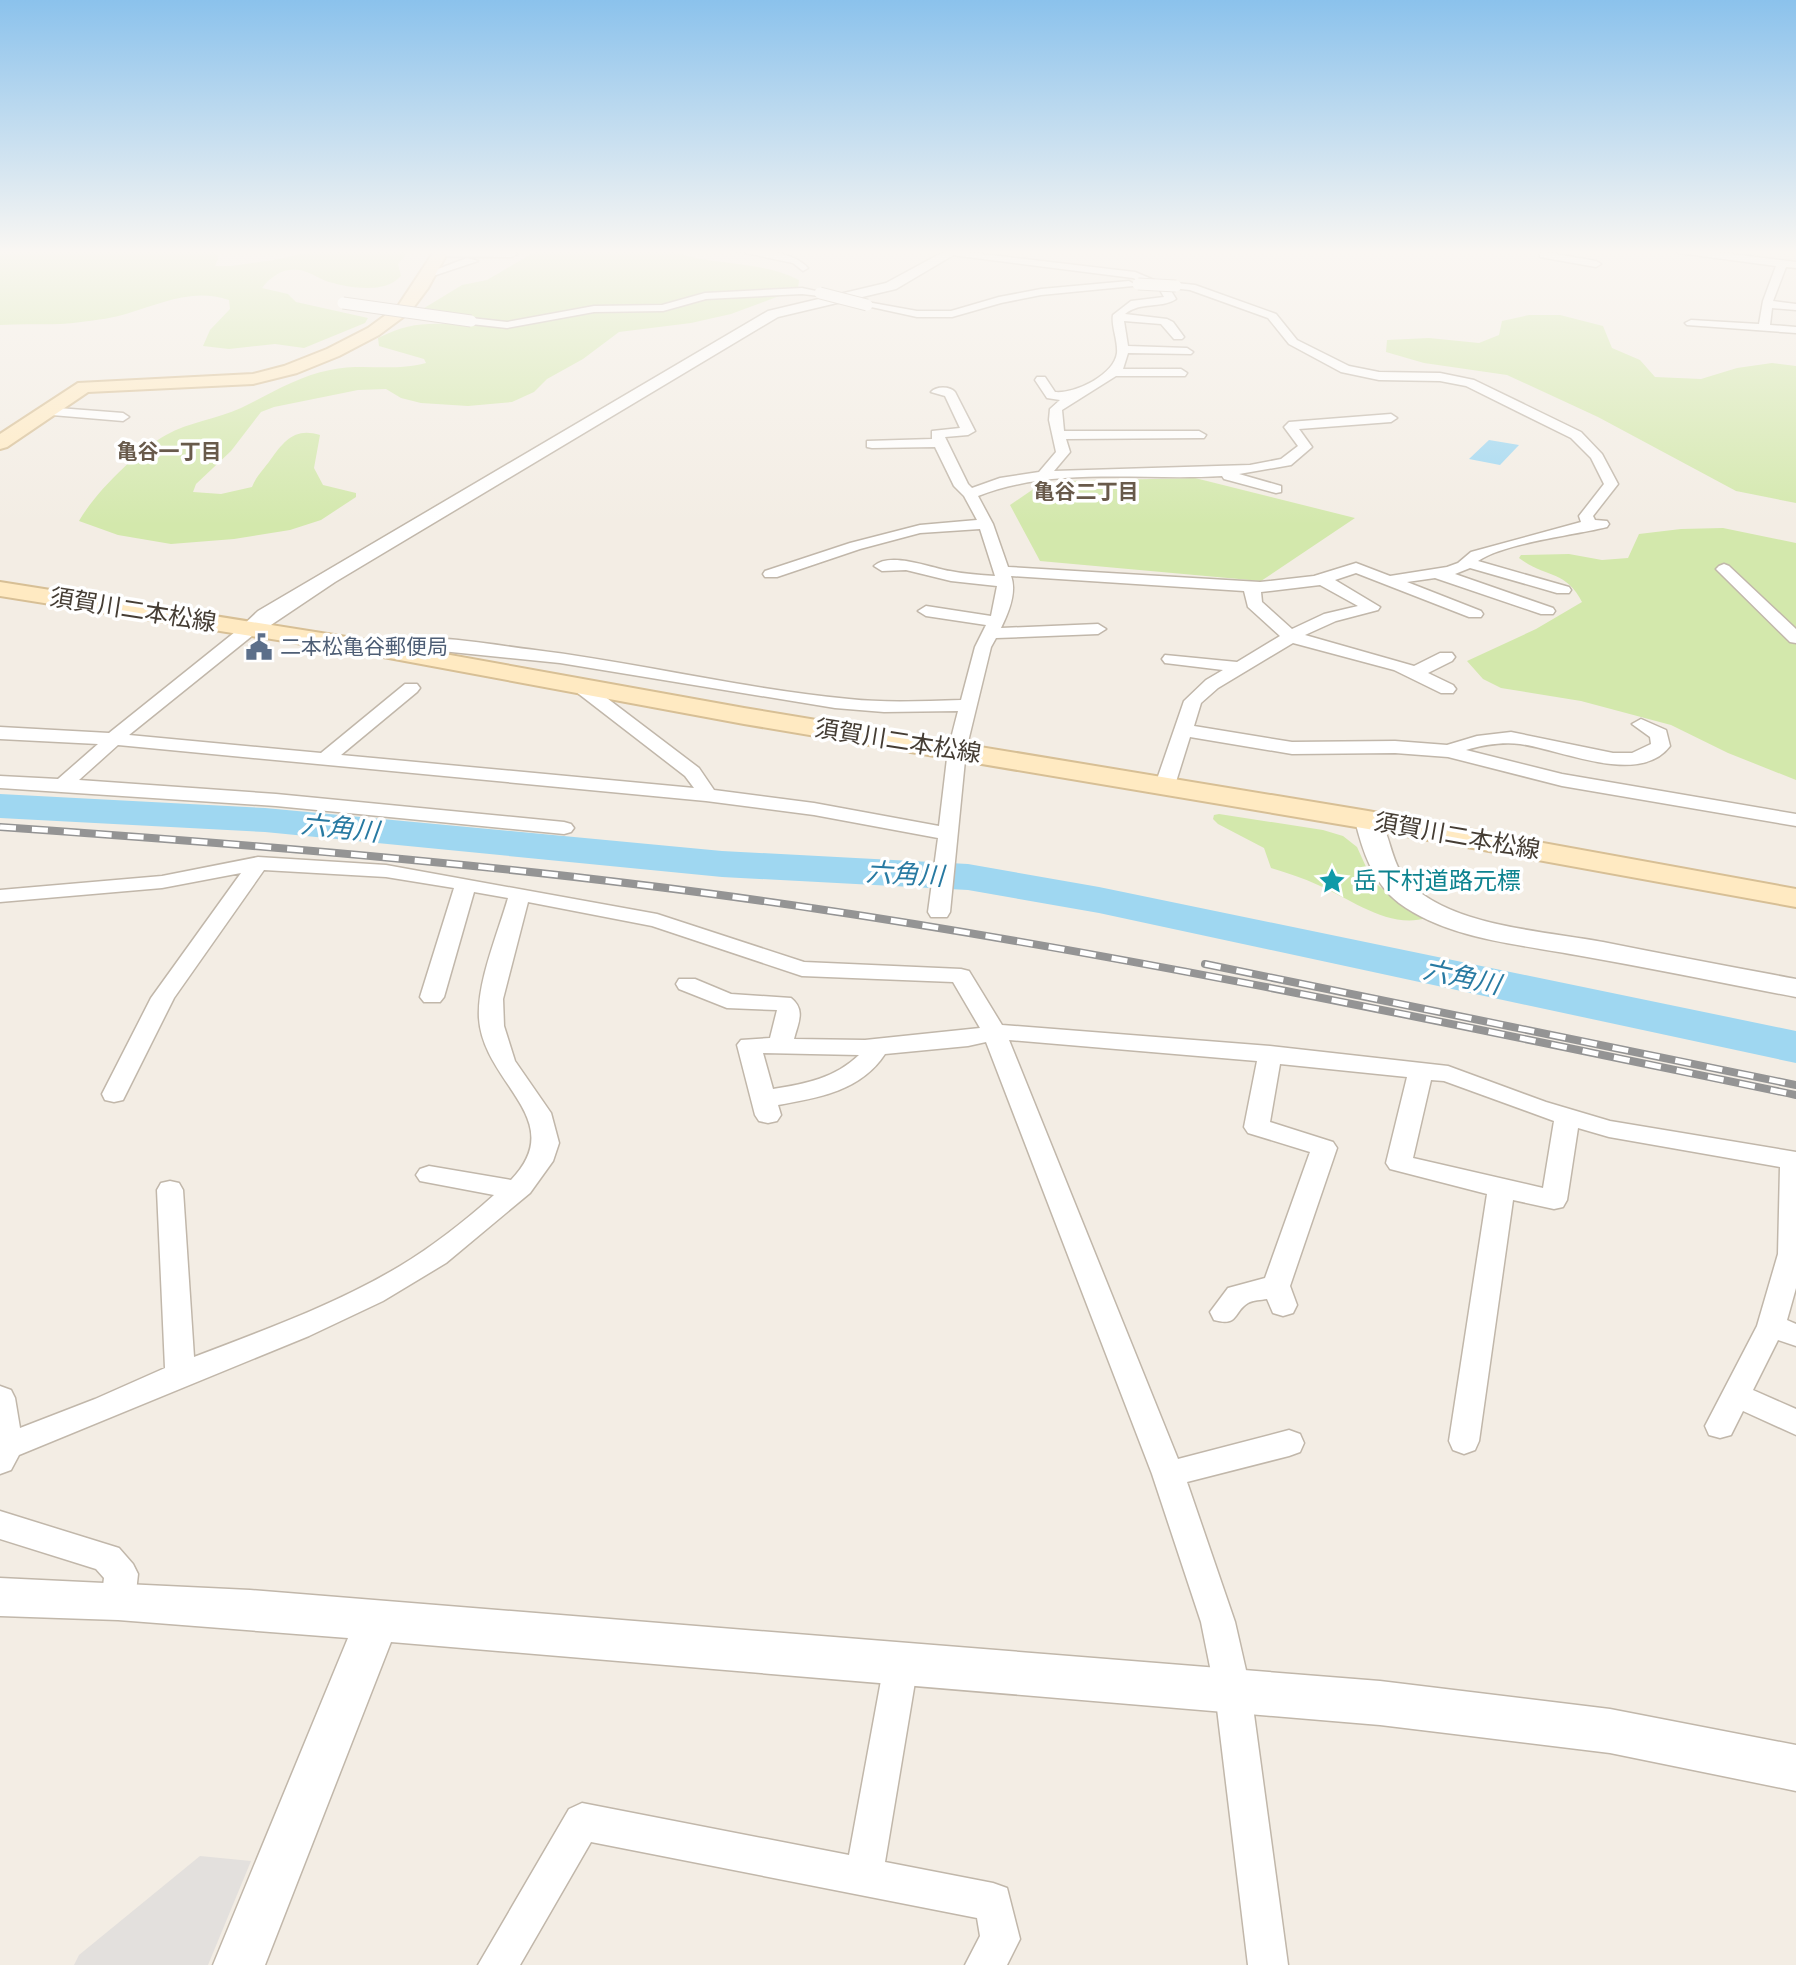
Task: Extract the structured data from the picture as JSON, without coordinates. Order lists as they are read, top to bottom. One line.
{"streets":{"main road":["須賀川二本松線"]},"districts":["亀谷一丁目","亀谷二丁目"],"water":["六角川"],"places":{"public building":["二本松亀谷郵便局"],"place":["岳下村道路元標"]}}
